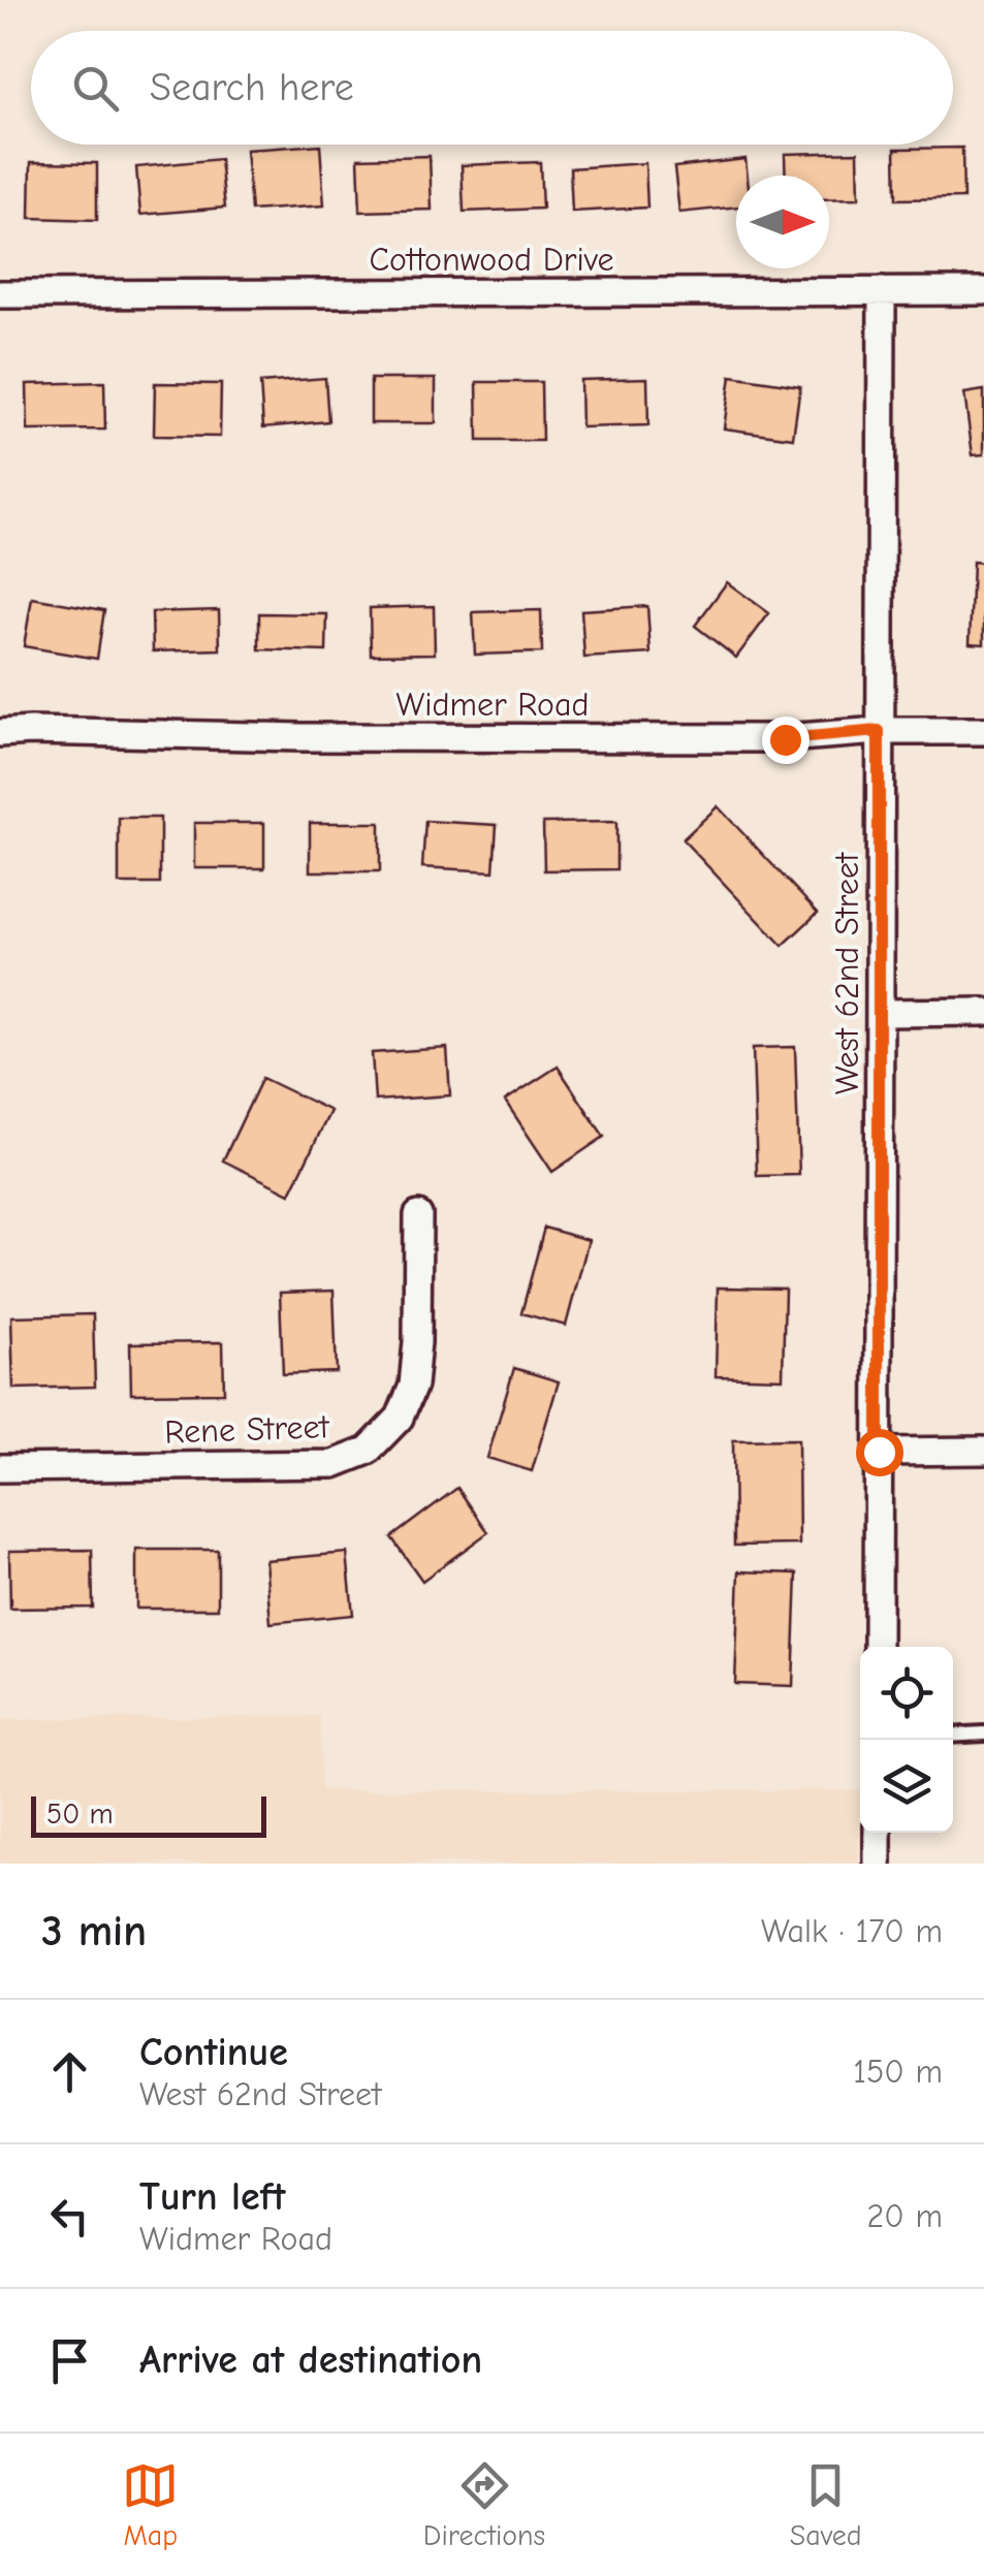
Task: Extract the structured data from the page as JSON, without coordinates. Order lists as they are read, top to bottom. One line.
{"streets":{"street":["Cottonwood Drive","Widmer Road","West 62nd Street","Rene Street"]},"crossings":[["Cottonwood Drive","West 62nd Street"],["Widmer Road","West 62nd Street"]],"scale_bar":"50 m","north":"right","page":{"search":"Search here","scale":"50 m","heading":["3 min","Walk · 170 m"],"list":[["Continue","West 62nd Street","150 m"],["Turn left","Widmer Road","20 m"],"Arrive at destination"],"nav":["Map","Directions","Saved"]}}
